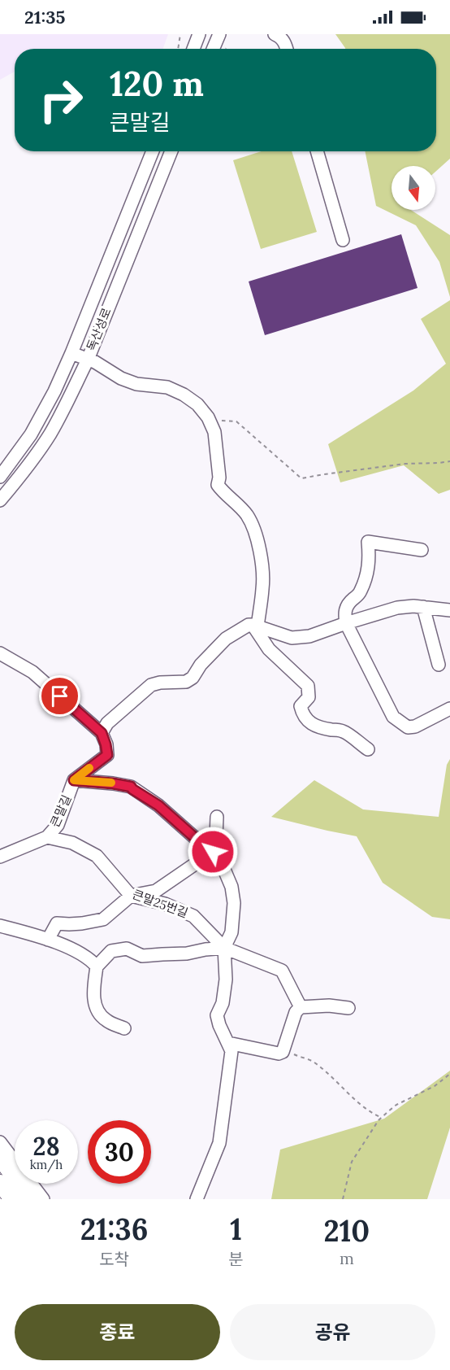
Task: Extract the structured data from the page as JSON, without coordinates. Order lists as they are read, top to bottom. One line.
{"streets":{"street":["독산성로","큰말길","큰말25번길"]},"crossings":[["큰말길","큰말25번길"]],"north":"bottom","page":{"status":"21:35","turn":["120 m","큰말길"],"speed":"28 km/h","limit":"30","eta":["21:36","도착","1","분","210","m"],"buttons":["종료","공유"]}}
